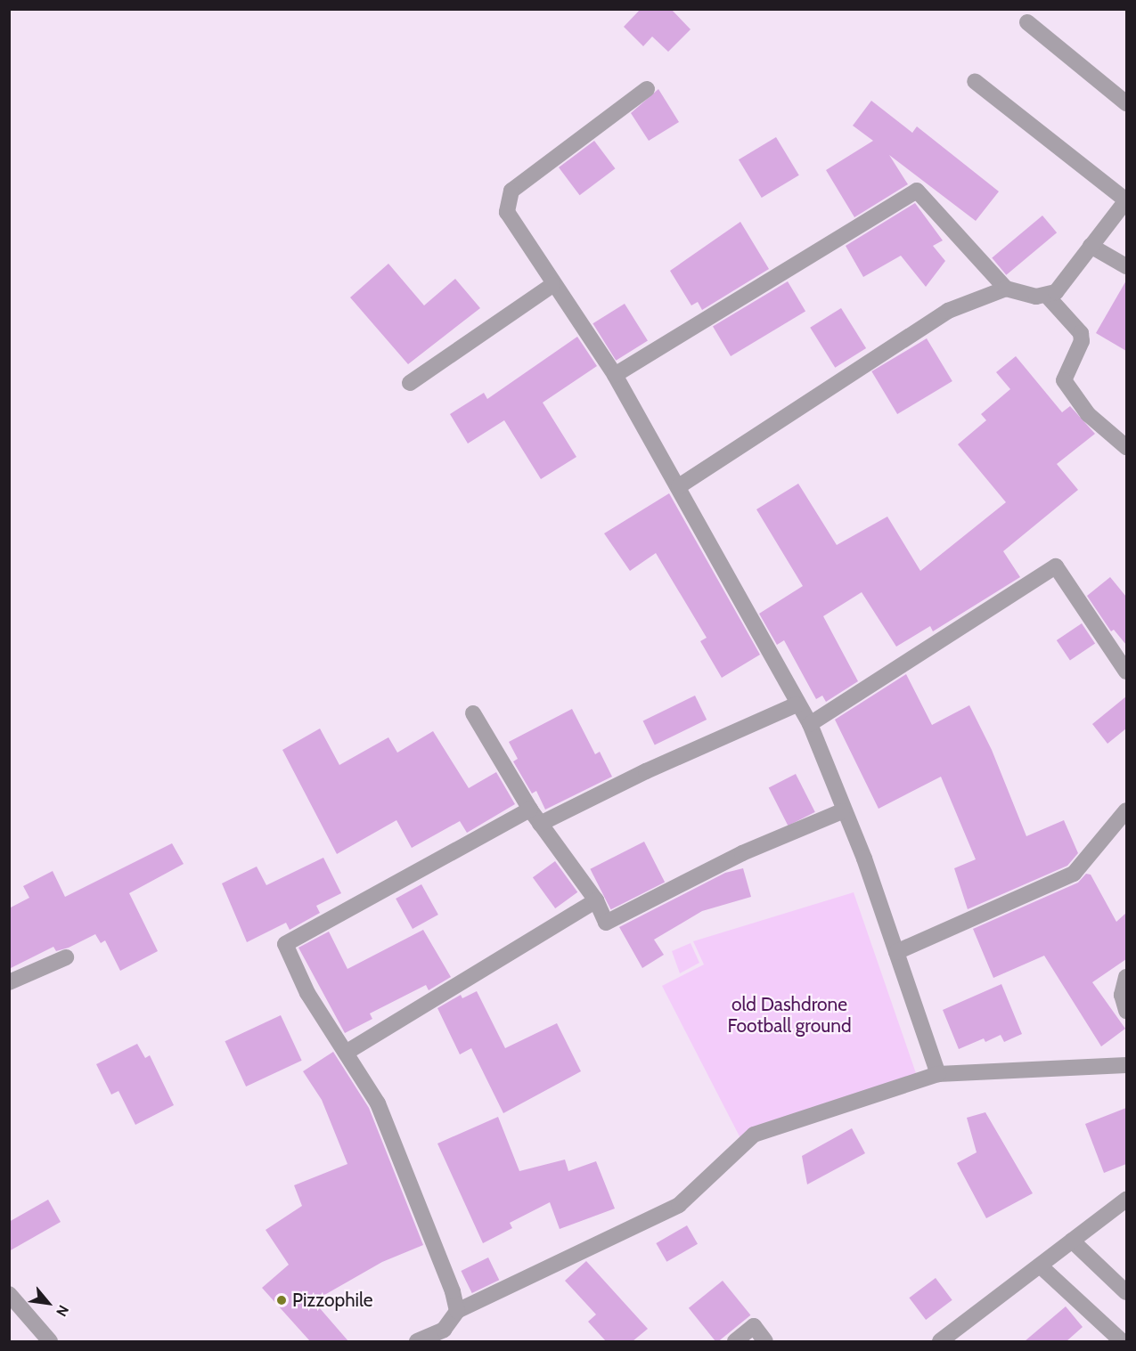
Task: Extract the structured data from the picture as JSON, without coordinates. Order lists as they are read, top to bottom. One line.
{"parks":["old Dashdrone Football ground"],"places":["Pizzophile"],"north":"bottom right"}
